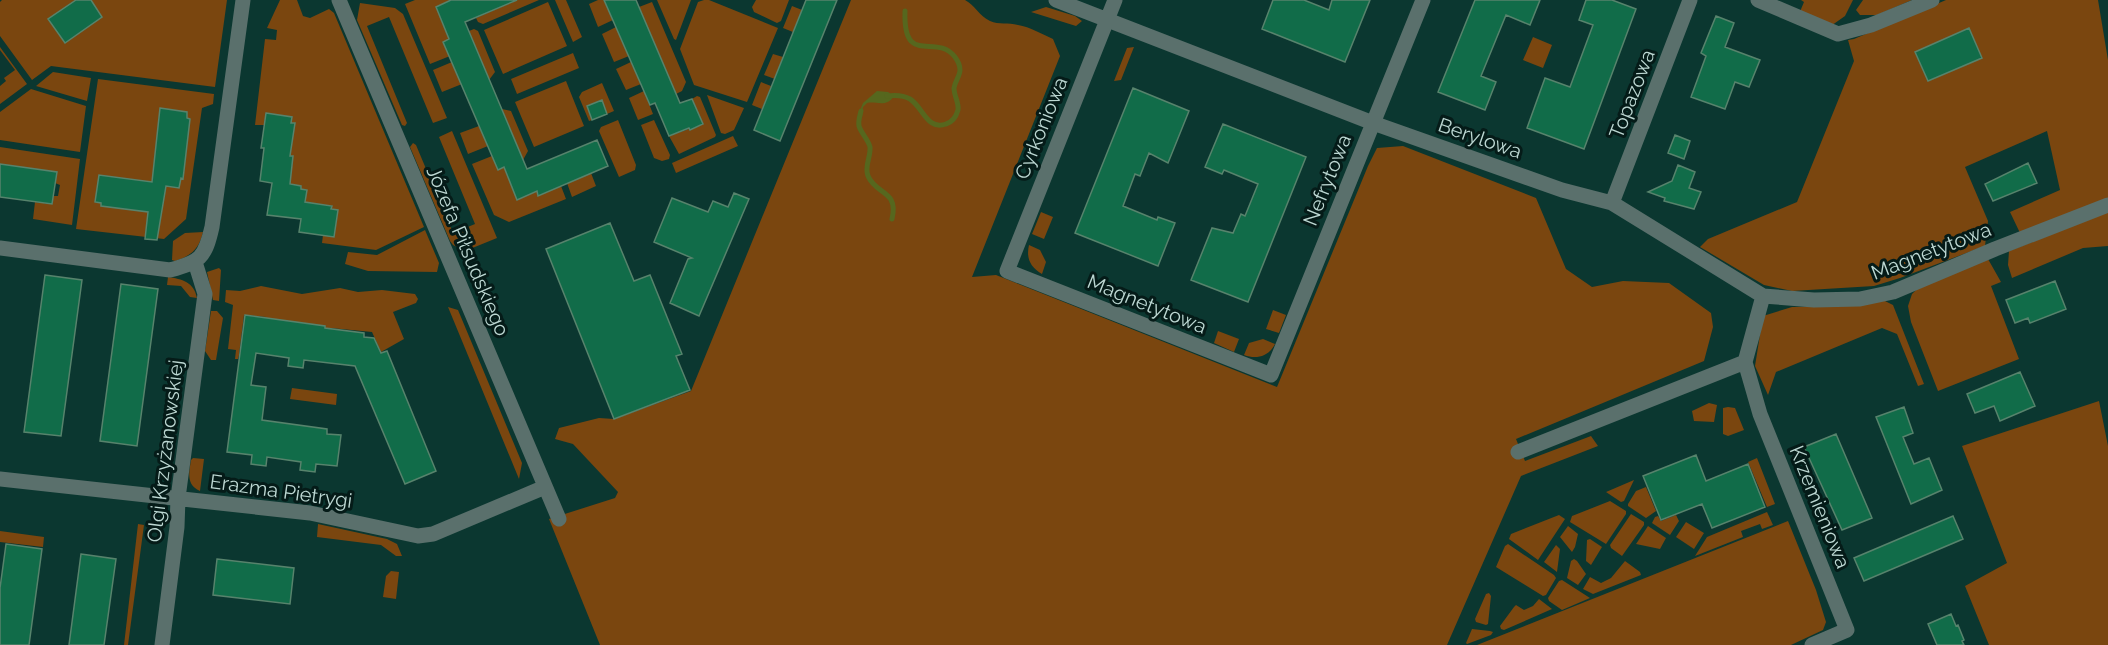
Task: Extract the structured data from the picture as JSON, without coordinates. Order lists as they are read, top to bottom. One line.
{"streets":{"street":["Topazowa","Cyrkoniowa","Berylowa","Nefrytowa","Józefa Piłsudskiego","Magnetytowa","Olgi Krzyżanowskiej","Erazma Pietrygi","Krzemieniowa"]},"crossings":[["Topazowa","Berylowa"],["Cyrkoniowa","Berylowa"],["Cyrkoniowa","Magnetytowa"],["Berylowa","Nefrytowa"],["Berylowa","Magnetytowa"],["Nefrytowa","Magnetytowa"],["Józefa Piłsudskiego","Erazma Pietrygi"],["Olgi Krzyżanowskiej","Erazma Pietrygi"]]}
